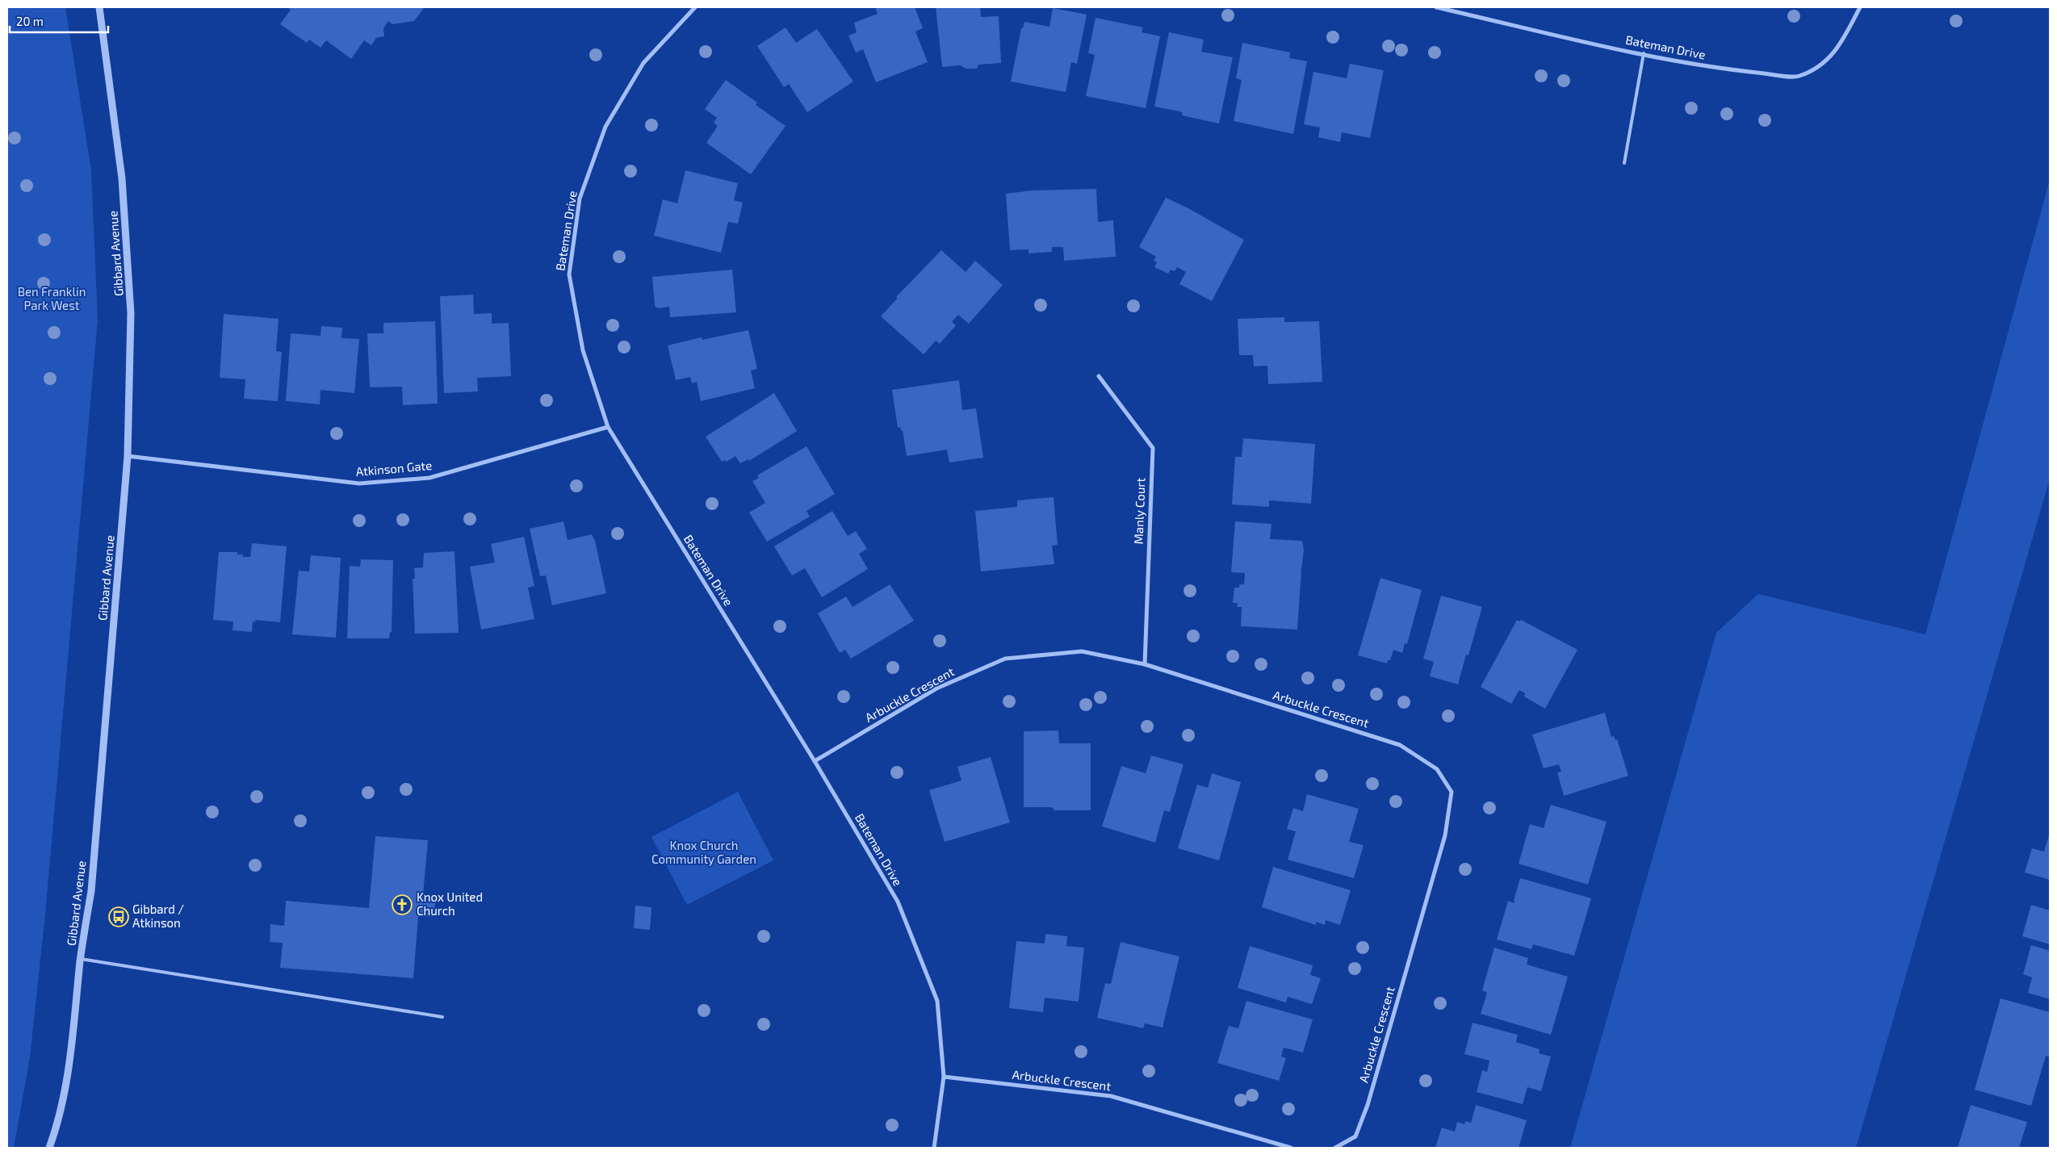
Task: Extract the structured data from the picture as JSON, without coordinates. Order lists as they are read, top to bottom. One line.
{"streets":{"street":["Bateman Drive","Gibbard Avenue","Atkinson Gate","Manly Court","Arbuckle Crescent"]},"crossings":[["Bateman Drive","Atkinson Gate"],["Bateman Drive","Arbuckle Crescent"],["Gibbard Avenue","Atkinson Gate"],["Manly Court","Arbuckle Crescent"]],"parks":["Ben Franklin Park West","Knox Church Community Garden"],"places":{"church":["Knox United Church"],"bus stop":["Gibbard / Atkinson"]},"scale_bar":"20 m"}
